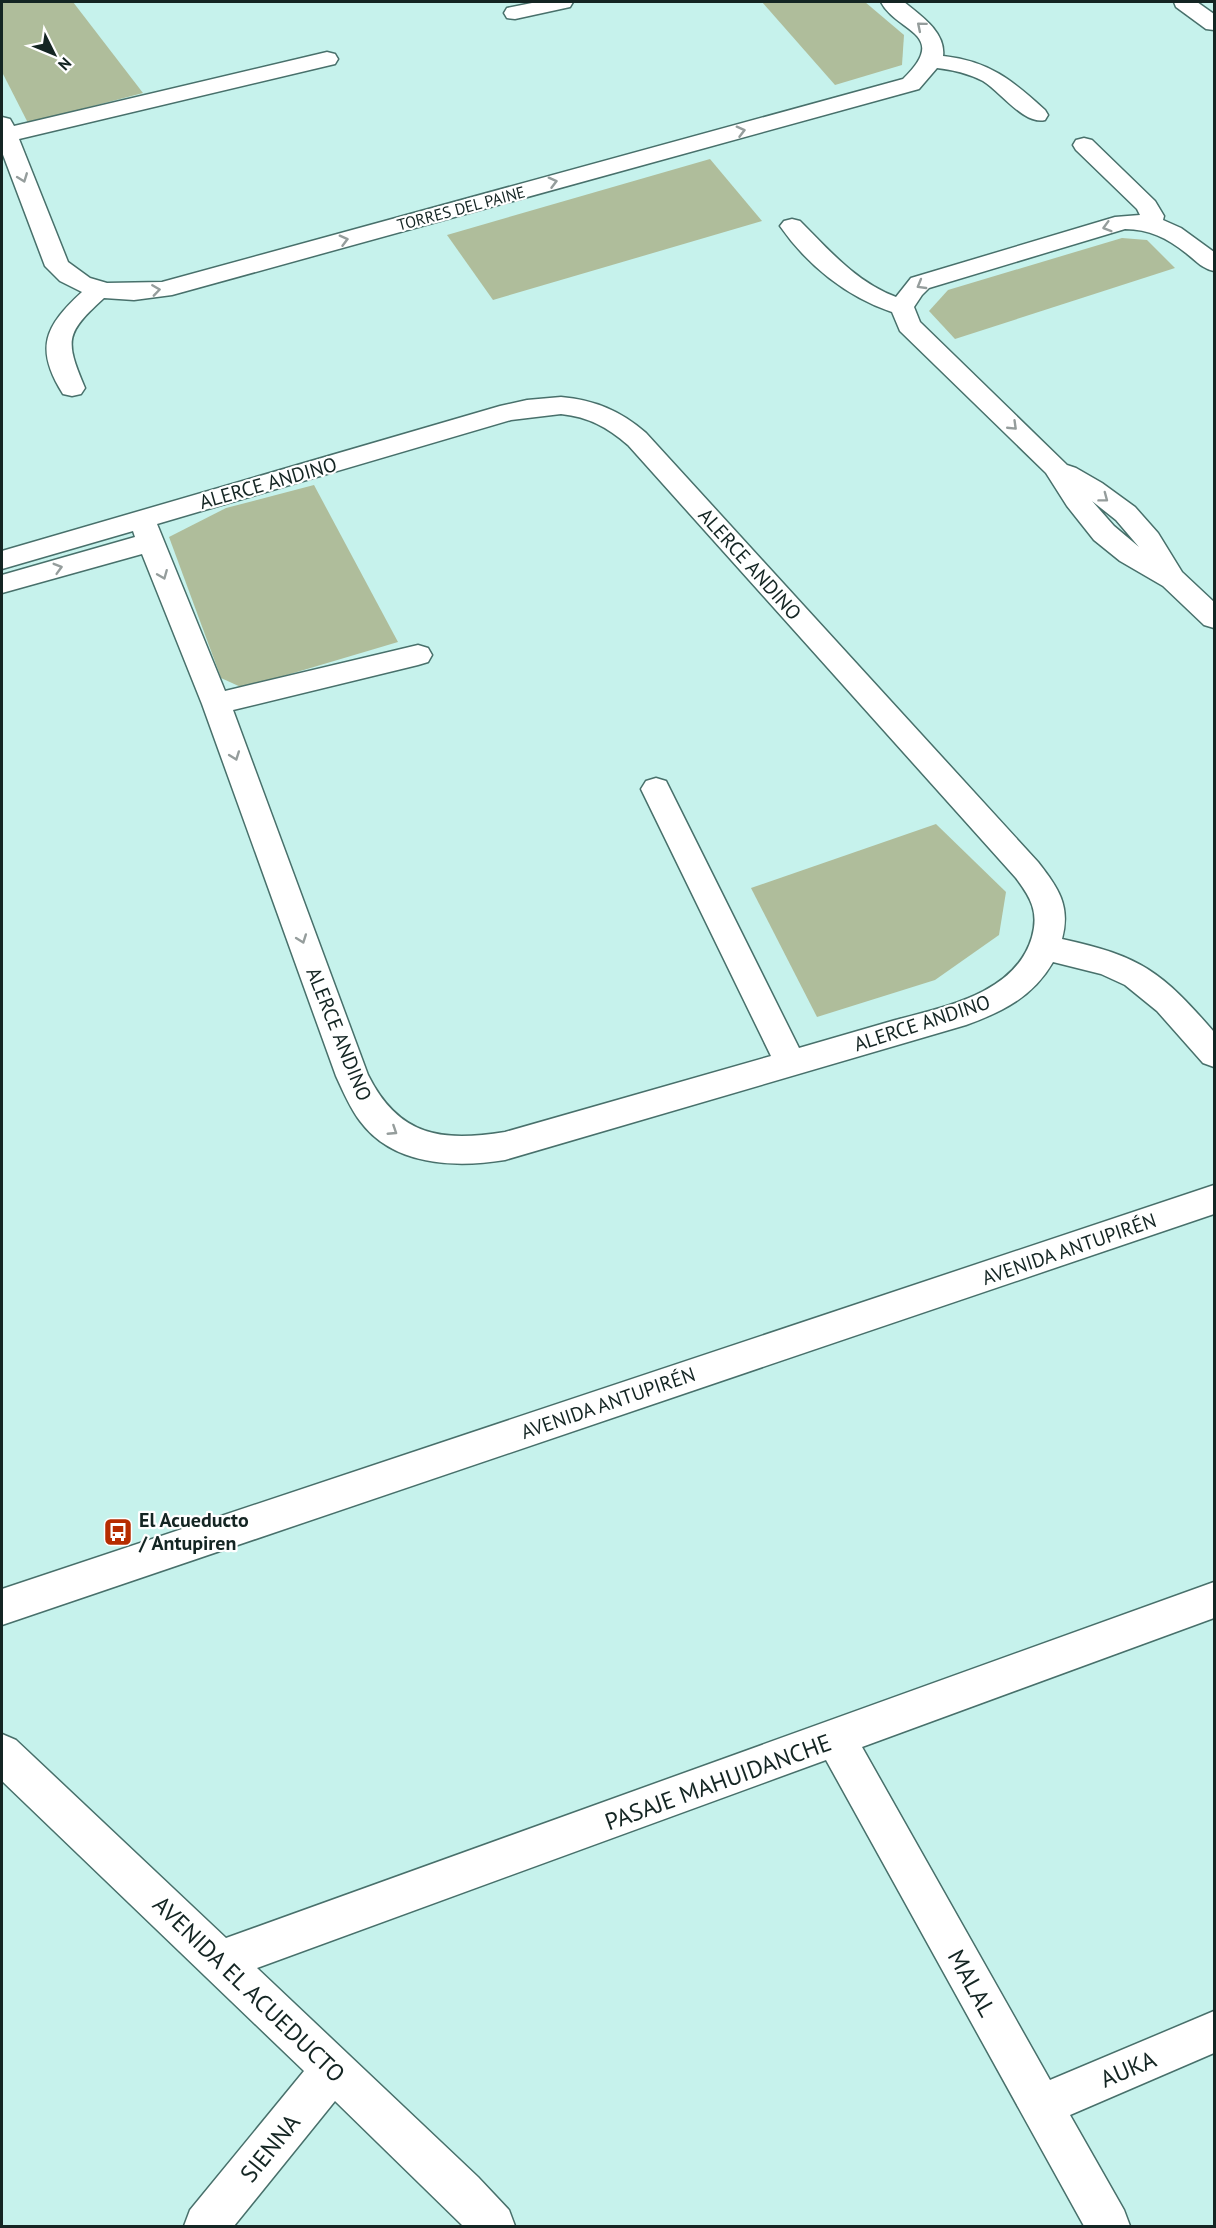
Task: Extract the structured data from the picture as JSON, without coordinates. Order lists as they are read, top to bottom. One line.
{"streets":{"street":["TORRES DEL PAINE","ALERCE ANDINO","AVENIDA ANTUPIRÉN","PASAJE MAHUIDANCHE","MALAL","AVENIDA EL ACUEDUCTO","AUKA","SIENNA"]},"crossings":[["PASAJE MAHUIDANCHE","MALAL"],["PASAJE MAHUIDANCHE","AVENIDA EL ACUEDUCTO"],["MALAL","AUKA"],["AVENIDA EL ACUEDUCTO","SIENNA"]],"places":{"bus stop":["El Acueducto / Antupiren"]},"north":"bottom right"}
